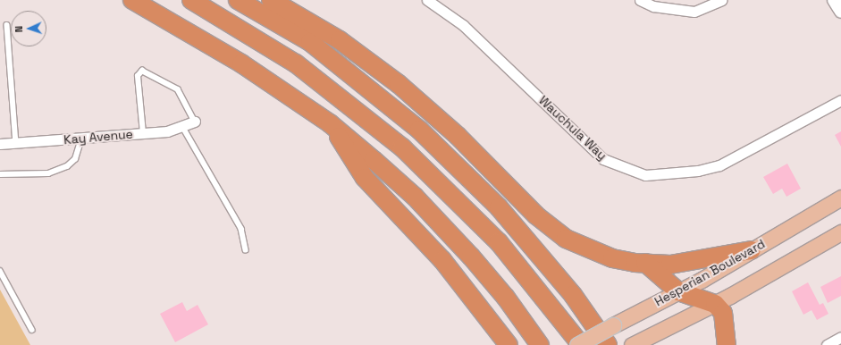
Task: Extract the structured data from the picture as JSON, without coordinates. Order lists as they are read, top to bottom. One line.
{"streets":{"main road":["Hesperian Boulevard"],"street":["Wauchula Way","Kay Avenue"]},"north":"left"}
